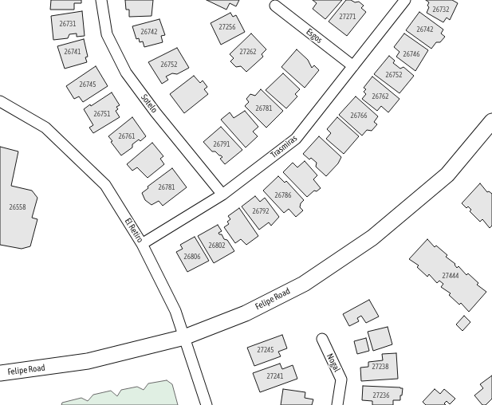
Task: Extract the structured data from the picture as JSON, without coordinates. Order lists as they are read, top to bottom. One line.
{"streets":{"main road":["Felipe Road"],"street":["Esgos","Sotelo","Trasmiras","El Retiro","Nogal"]},"crossings":[["Esgos","Trasmiras"],["Sotelo","Trasmiras"],["Trasmiras","El Retiro"],["El Retiro","Felipe Road"]],"house_numbers":["26732","27271","26731","27256","26742","26742","26741","27262","26746","26752","26752","26745","26762","26781","26751","26766","26761","26791","26781","26786","26558","26792","26802","26806","27444","27245","27238","27241","27236"]}
